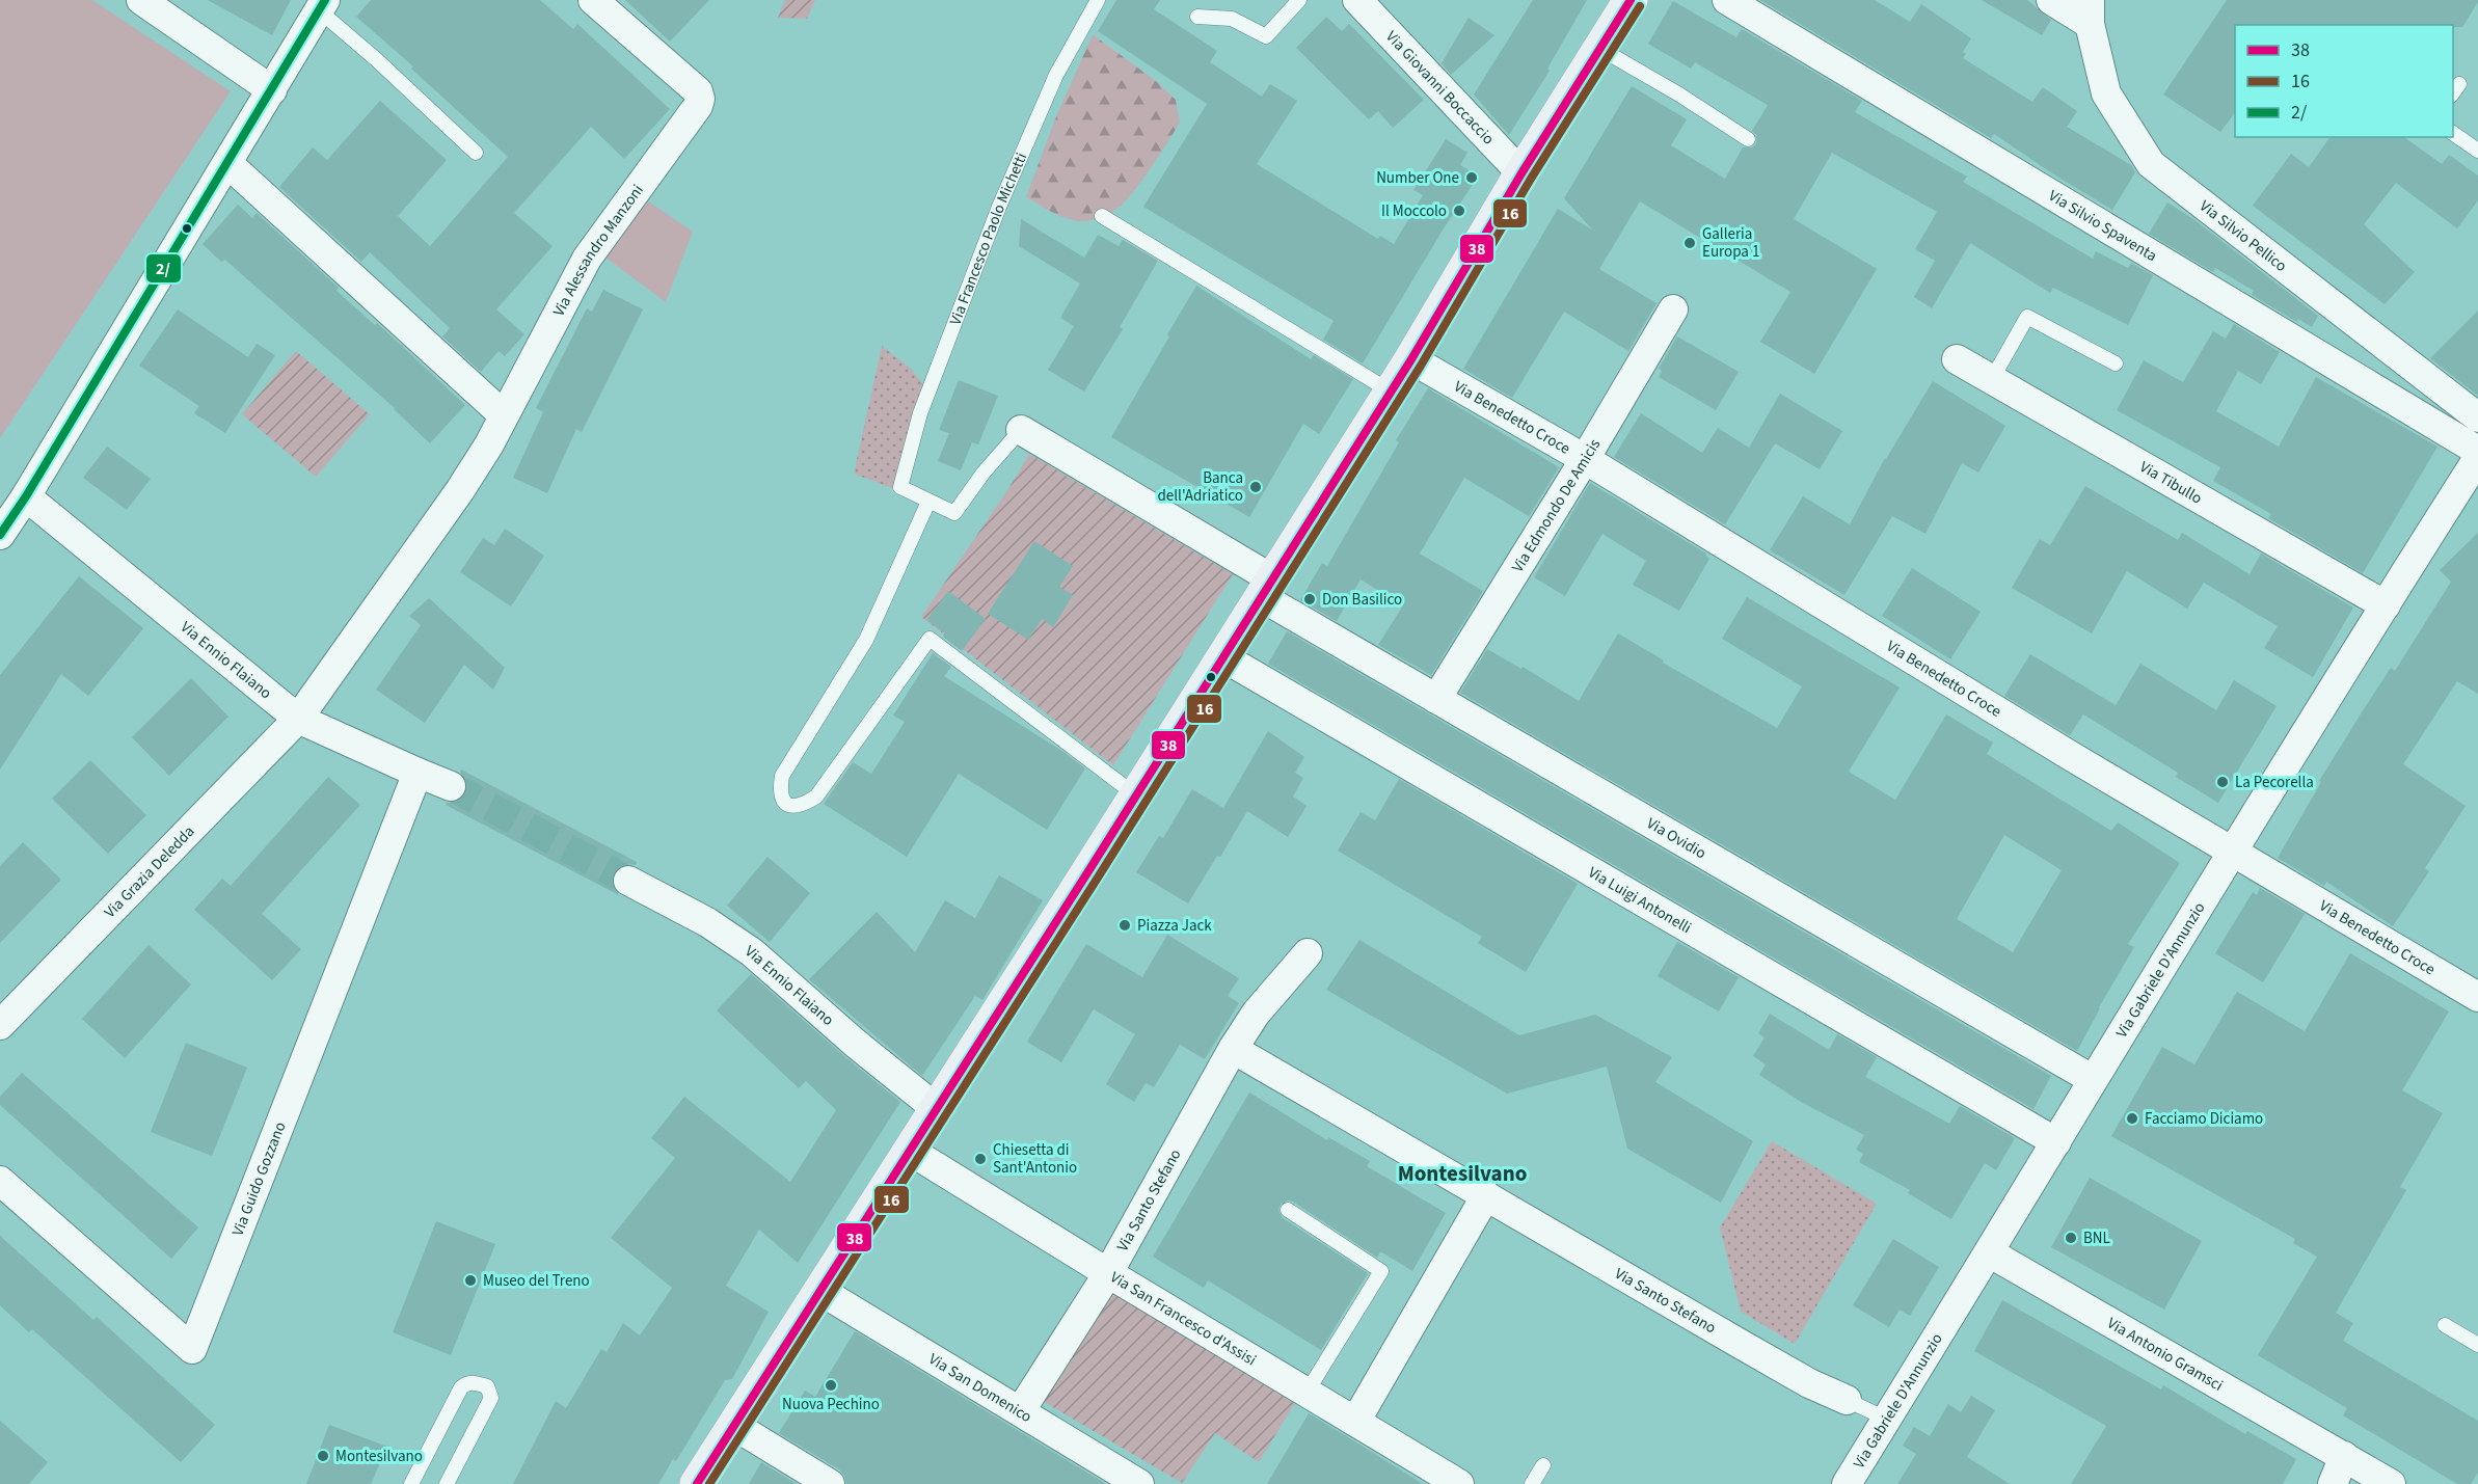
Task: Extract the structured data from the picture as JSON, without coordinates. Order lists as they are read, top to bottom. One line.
{"streets":{"street":["Via Giovanni Boccaccio","Via Silvio Spaventa","Via Silvio Pellico","Via Alessandro Manzoni","Via Benedetto Croce","Via Tibullo","Via Edmondo De Amicis","Via Ennio Flaiano","Via Ovidio","Via Grazia Deledda","Via Luigi Antonelli","Via Gabriele D'Annunzio","Via Guido Gozzano","Via Santo Stefano","Via San Francesco d'Assisi","Via Antonio Gramsci","Via San Domenico"],"lane":["Via Francesco Paolo Michetti"]},"crossings":[["Via Alessandro Manzoni","Via Ennio Flaiano"],["Via Alessandro Manzoni","Via Grazia Deledda"],["Via Benedetto Croce","Via Edmondo De Amicis"],["Via Benedetto Croce","Via Gabriele D'Annunzio"],["Via Tibullo","Via Gabriele D'Annunzio"],["Via Edmondo De Amicis","Via Ovidio"],["Via Ennio Flaiano","Via Grazia Deledda"],["Via Ennio Flaiano","Via Guido Gozzano"],["Via Ovidio","Via Gabriele D'Annunzio"],["Via Luigi Antonelli","Via Gabriele D'Annunzio"],["Via Gabriele D'Annunzio","Via Antonio Gramsci"],["Via Santo Stefano","Via San Francesco d'Assisi"],["Via Santo Stefano","Via San Domenico"]],"districts":["Montesilvano"],"places":["Number One","Il Moccolo","Galleria Europa 1","Banca dell'Adriatico","Don Basilico","La Pecorella","Piazza Jack","Facciamo Diciamo","Chiesetta di Sant'Antonio","BNL","Museo del Treno","Nuova Pechino","Montesilvano"],"lines":["transit line 38","transit line 2/","transit line 16"],"legend":["38","16","2/"]}
